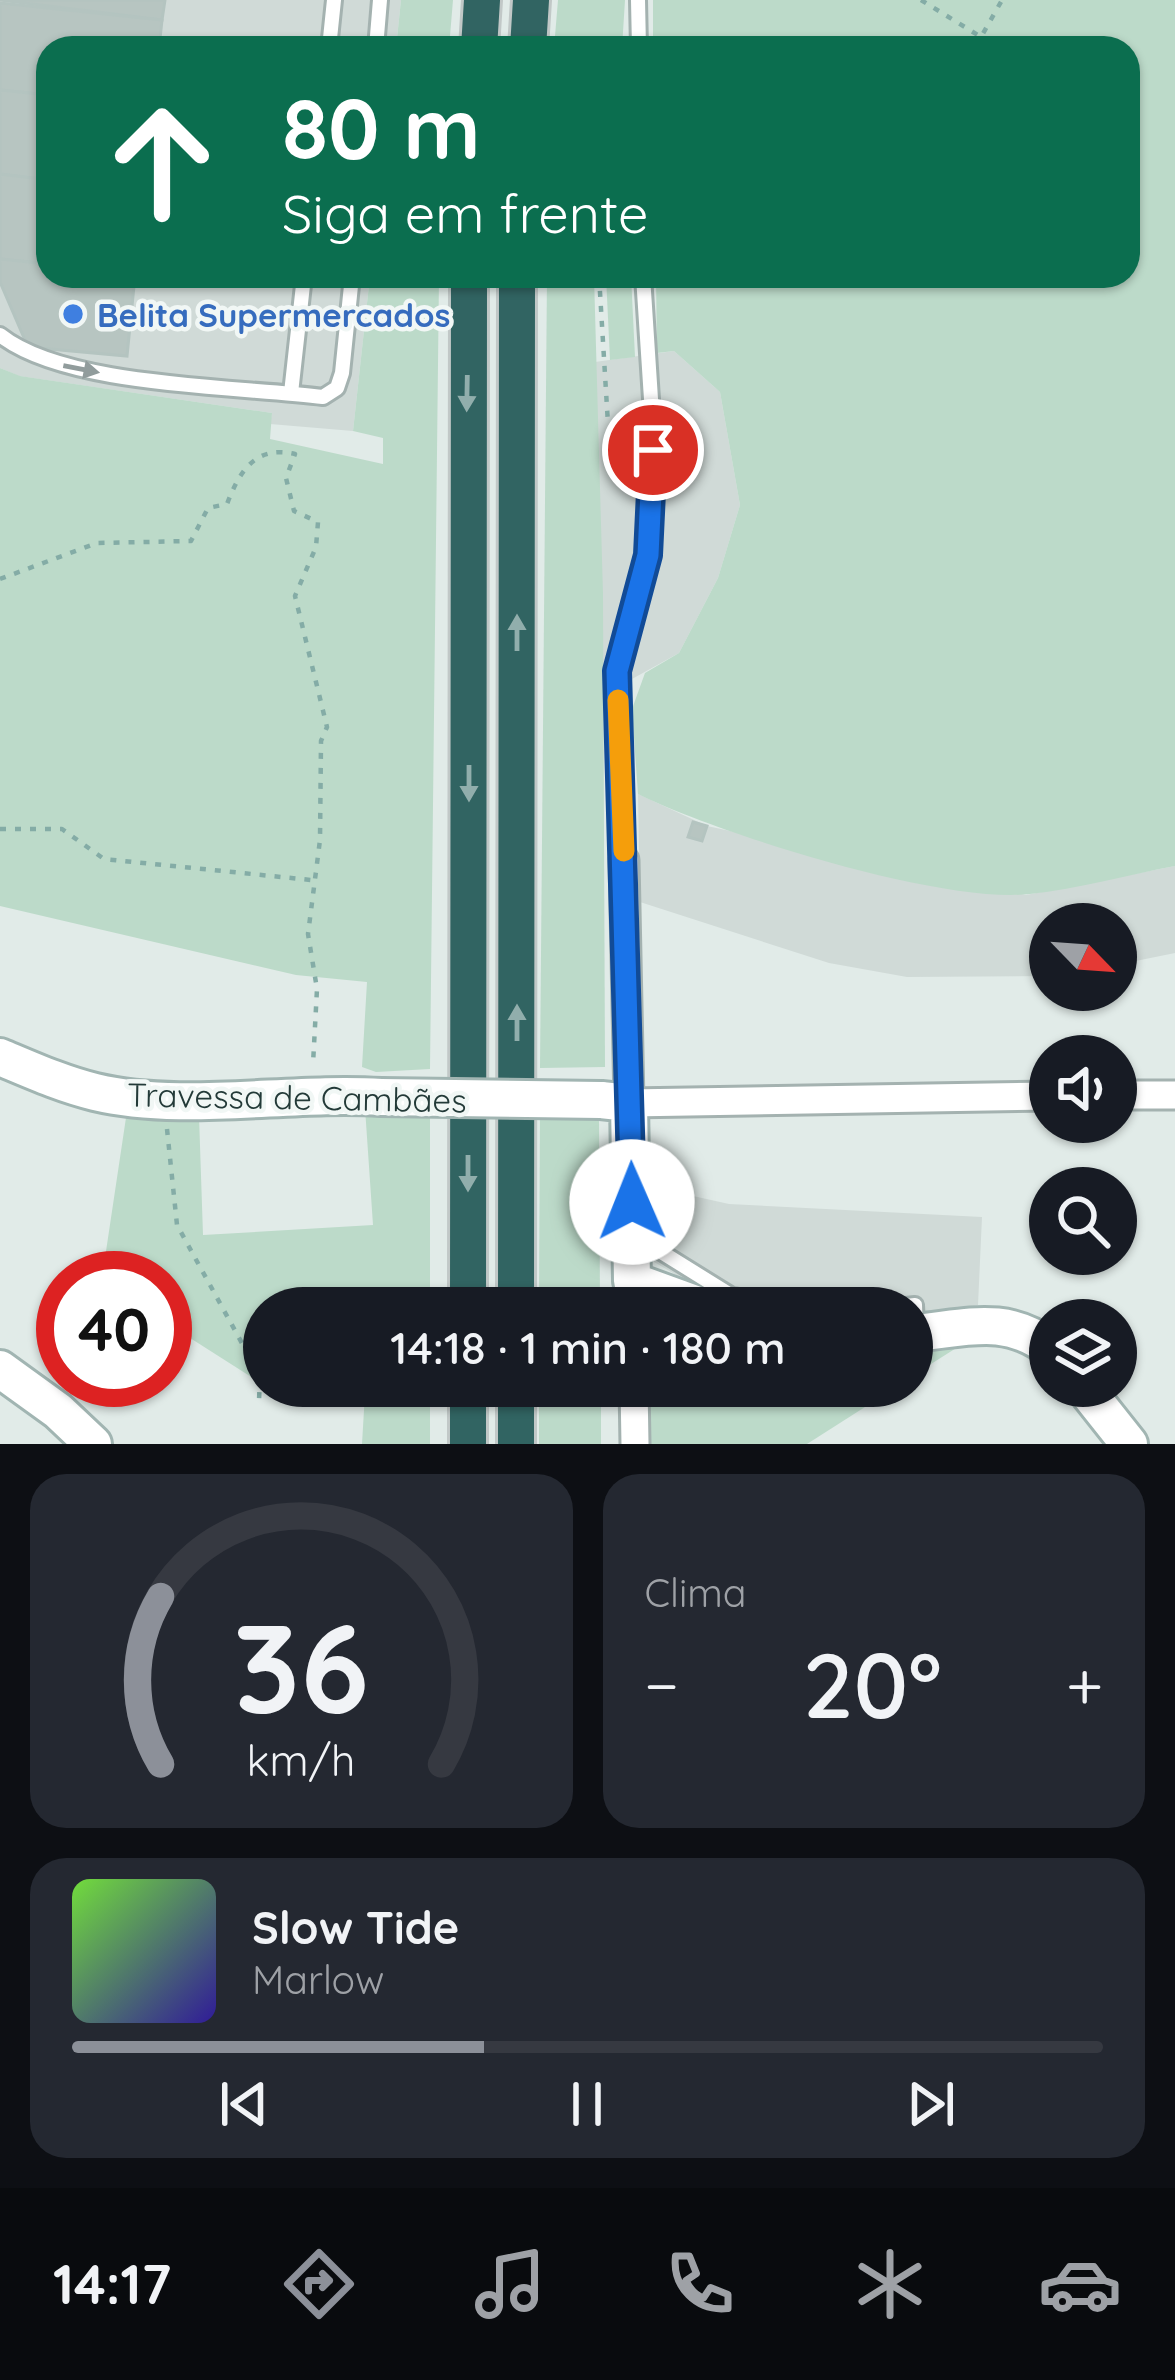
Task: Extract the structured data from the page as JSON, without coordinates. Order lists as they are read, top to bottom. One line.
{"streets":{"street":["Travessa de Cambães"]},"places":["Belita Supermercados"],"north":"bottom right","page":{"turn":["80 m","Siga em frente"],"limit":"40","trip":"14:18 · 1 min · 180 m","tile":"Clima","heat":["−","20°","+"],"song":["Slow Tide","Marlow"],"tabs":"14:17","gauge":["36","km/h"]}}
